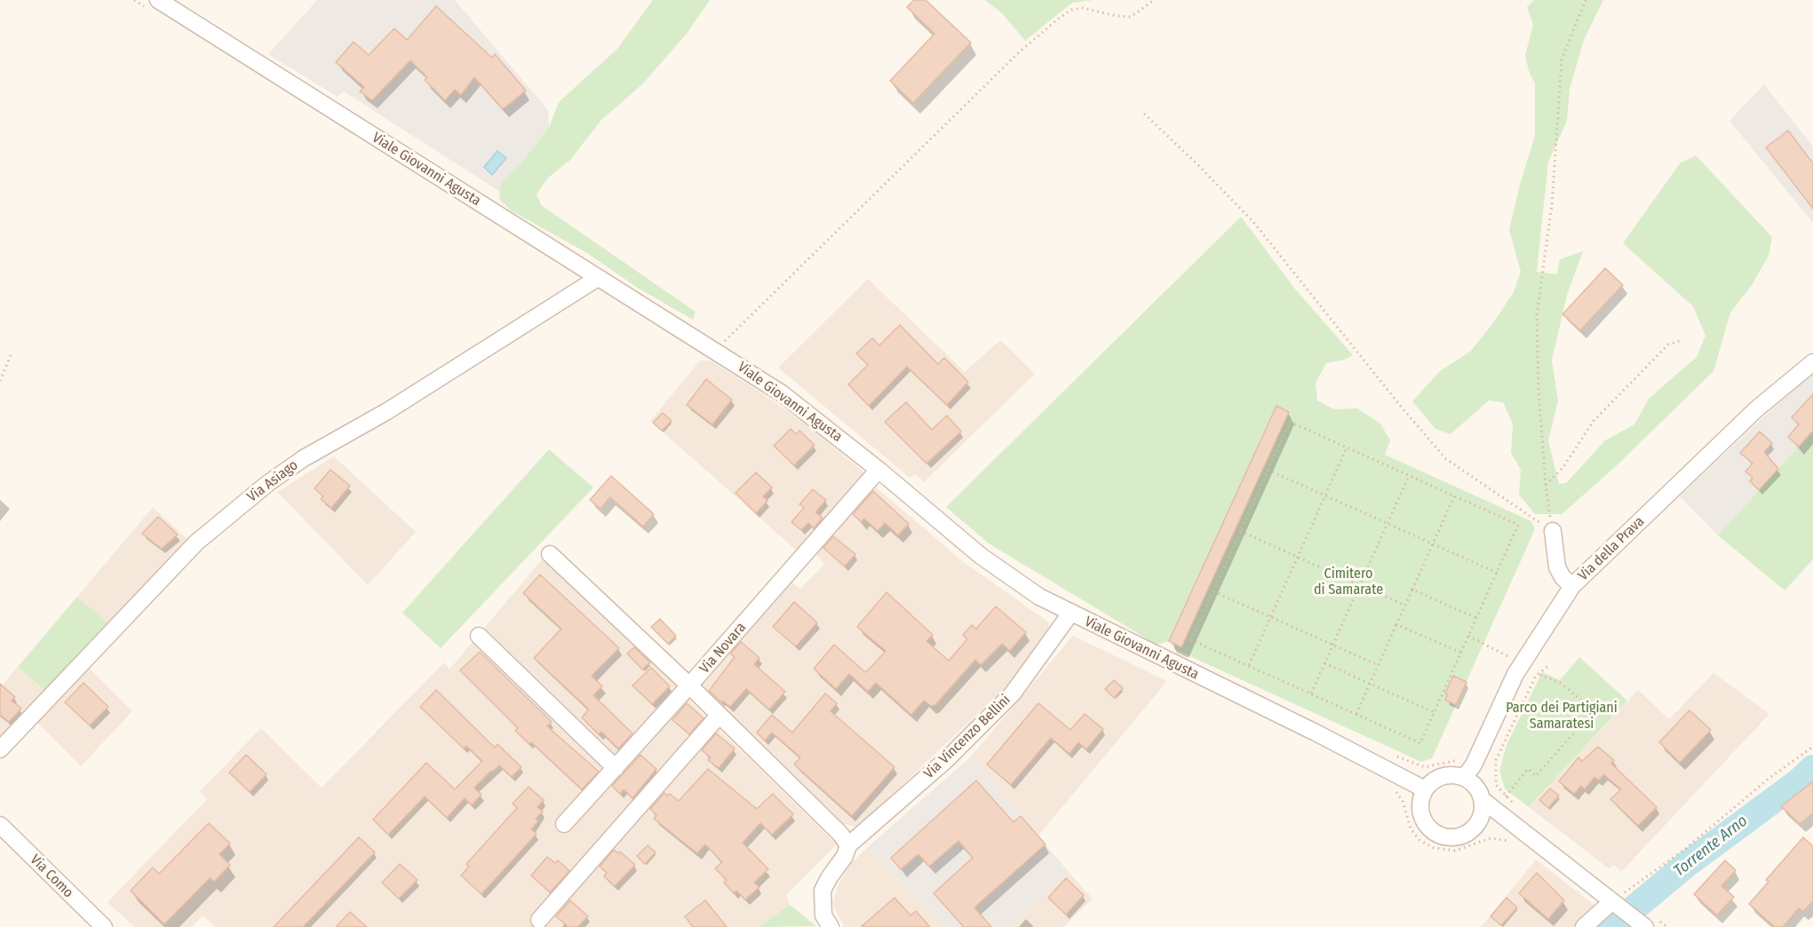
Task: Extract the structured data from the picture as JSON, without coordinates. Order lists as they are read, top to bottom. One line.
{"streets":{"street":["Viale Giovanni Agusta","Via Asiago","Via della Prava","Via Novara","Via Vincenzo Bellini","Via Como"]},"crossings":[["Viale Giovanni Agusta","Via Asiago"],["Viale Giovanni Agusta","Via della Prava"],["Viale Giovanni Agusta","Via Novara"],["Viale Giovanni Agusta","Via Vincenzo Bellini"]],"water":["Torrente Arno"],"parks":["Cimitero di Samarate","Parco dei Partigiani Samaratesi"]}
